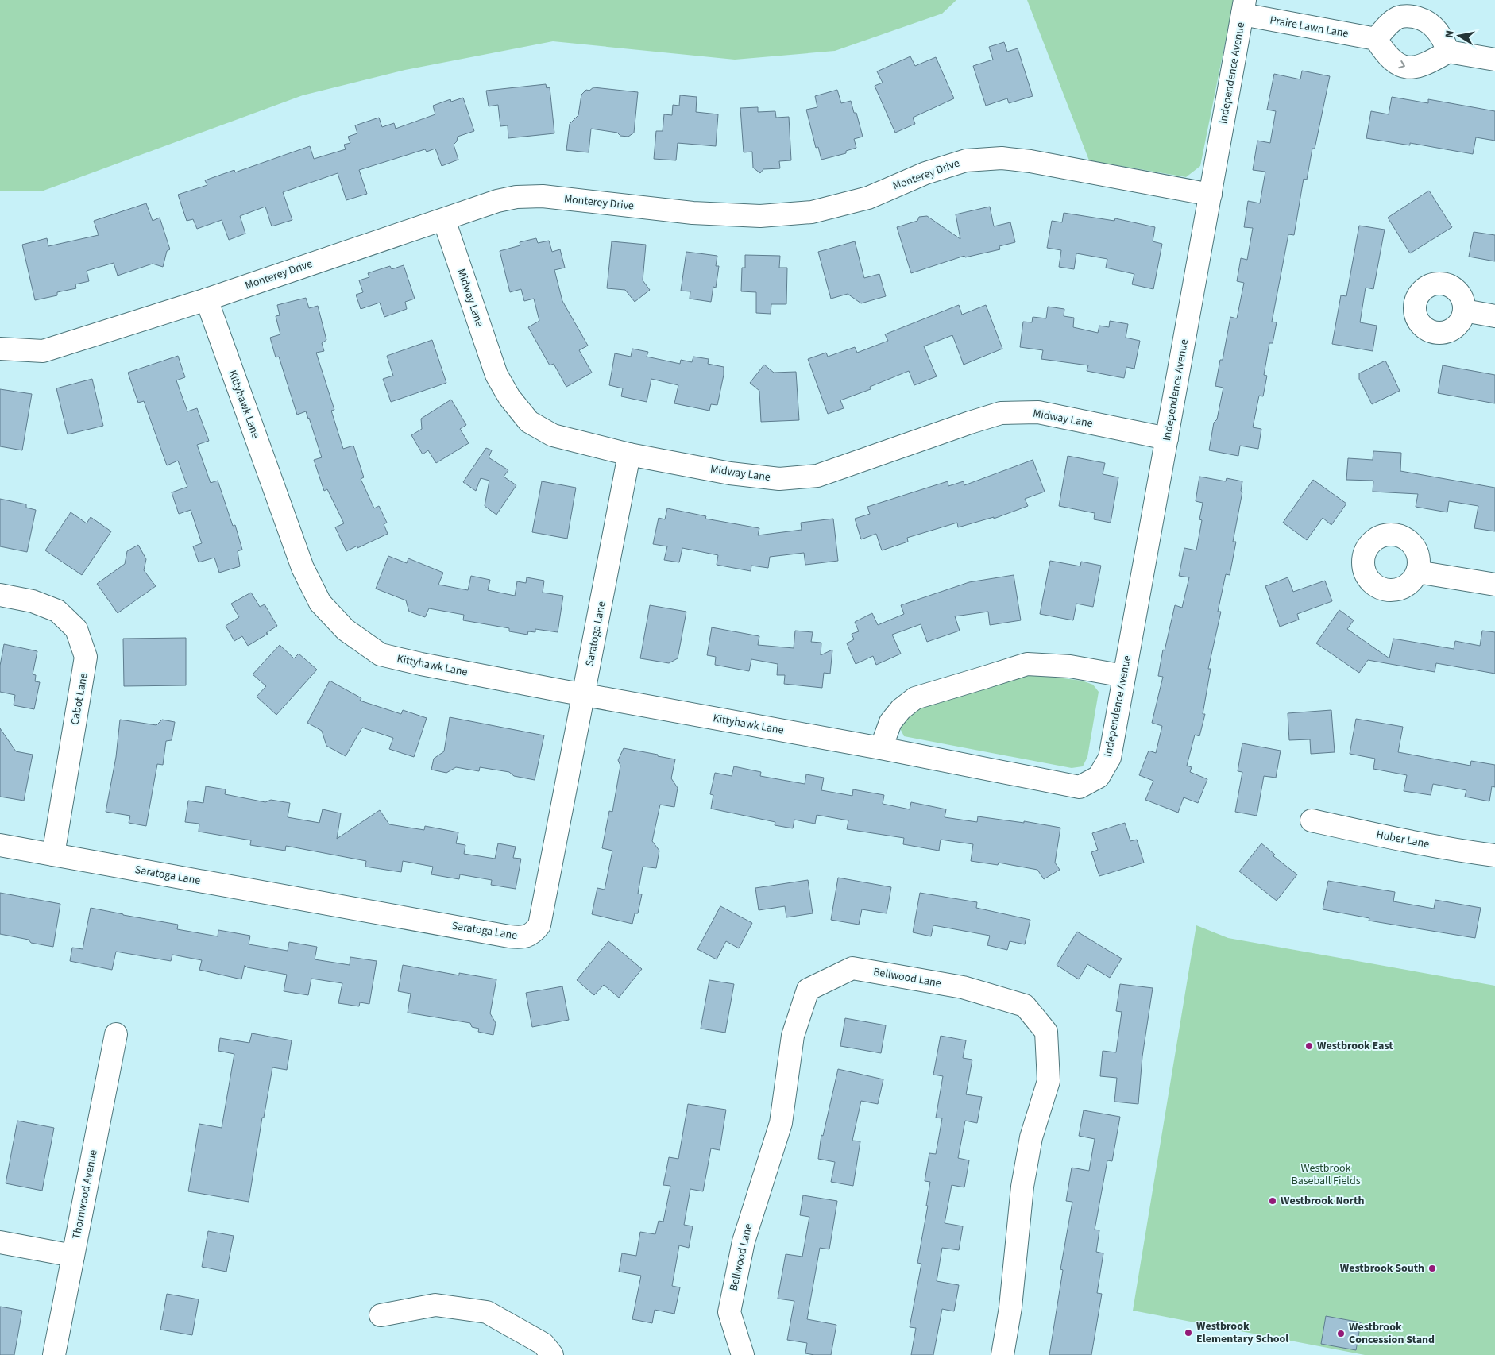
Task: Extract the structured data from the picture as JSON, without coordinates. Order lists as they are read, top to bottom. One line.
{"streets":{"street":["Praire Lawn Lane","Independence Avenue","Monterey Drive","Midway Lane","Kittyhawk Lane","Saratoga Lane","Cabot Lane","Huber Lane","Bellwood Lane","Thornwood Avenue"]},"crossings":[["Praire Lawn Lane","Independence Avenue"],["Independence Avenue","Monterey Drive"],["Independence Avenue","Midway Lane"],["Independence Avenue","Kittyhawk Lane"],["Monterey Drive","Midway Lane"],["Monterey Drive","Kittyhawk Lane"],["Midway Lane","Saratoga Lane"],["Kittyhawk Lane","Saratoga Lane"],["Saratoga Lane","Cabot Lane"]],"parks":["Westbrook Baseball Fields"],"places":["Westbrook East","Westbrook North","Westbrook South","Westbrook Elementary School","Westbrook Concession Stand"],"north":"left"}
